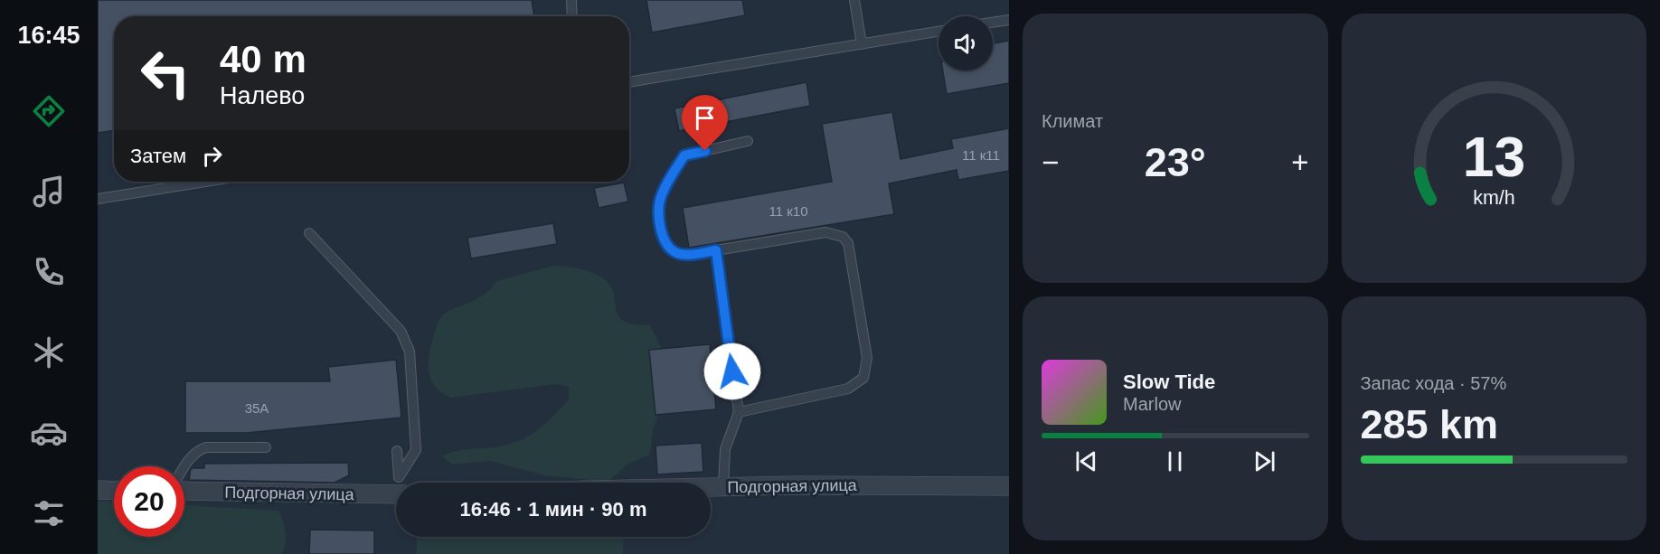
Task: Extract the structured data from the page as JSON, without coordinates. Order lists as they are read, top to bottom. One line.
{"streets":{"street":["Подгорная улица"]},"house_numbers":["11 к11","11 к10","35А"],"page":{"tabs":"16:45","tile":["Климат",["Запас хода · 57%","285 km"]],"turn":["40 m","Налево"],"then":"Затем","heat":["−","23°","+"],"song":["Slow Tide","Marlow"],"limit":"20","trip":"16:46 · 1 мин · 90 m","gauge":["13","km/h"]}}
